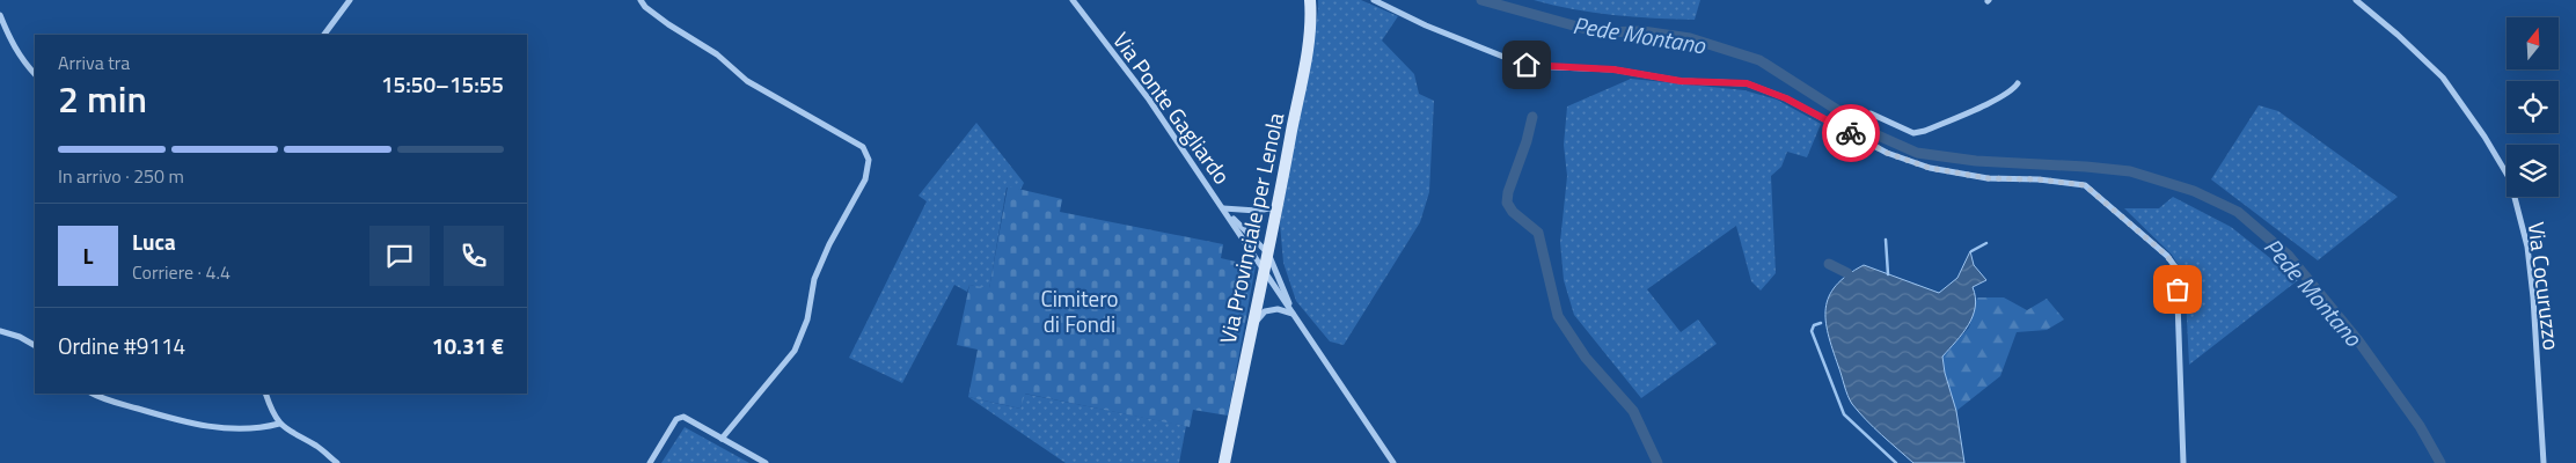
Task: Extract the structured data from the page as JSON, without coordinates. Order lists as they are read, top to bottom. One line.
{"streets":{"main road":["Via Provinciale per Lenola"],"street":["Via Ponte Gagliardo","Via Cocuruzzo"]},"crossings":[["Via Ponte Gagliardo","Via Provinciale per Lenola"]],"water":["Pede Montano"],"parks":["Cimitero di Fondi"],"north":"top","page":{"heading":["2 min","Arriva tra","15:50–15:55"],"panel":["Luca","Corriere · 4.4","Ordine #9114","10.31 €"],"bar":"In arrivo · 250 m","round":"L"}}
